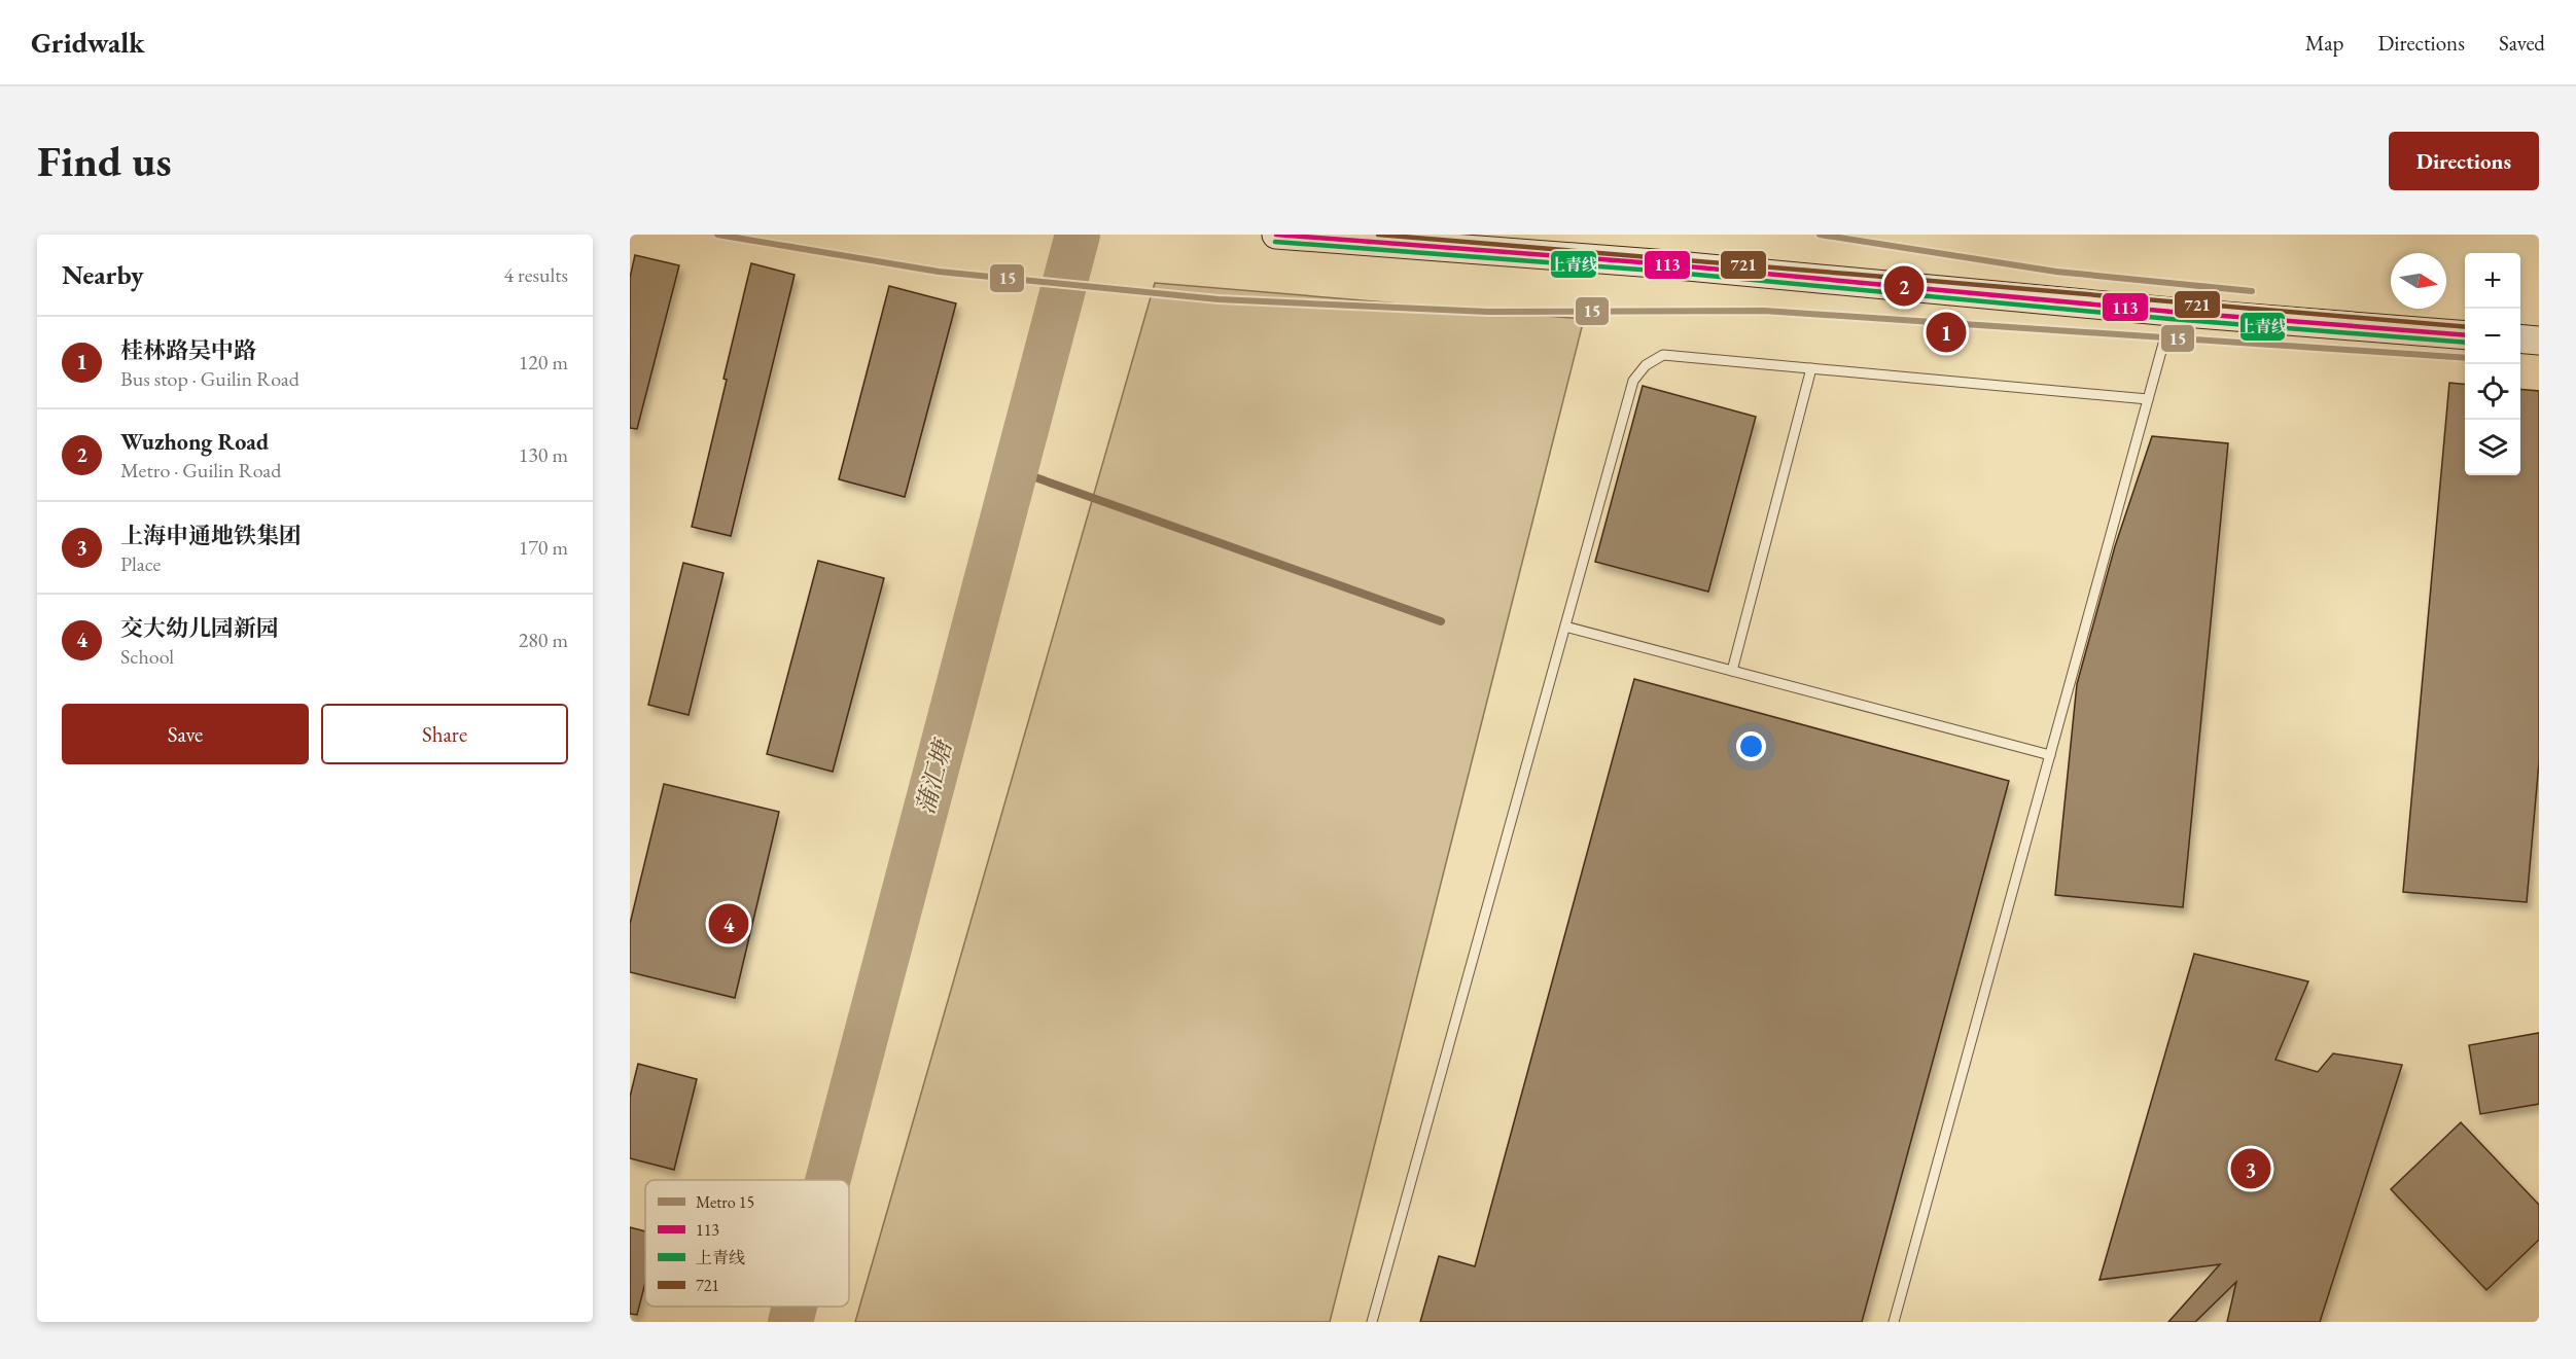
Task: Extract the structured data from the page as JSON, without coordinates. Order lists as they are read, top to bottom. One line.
{"water":["蒲汇塘"],"lines":["metro line 15","transit line 113","transit line 721","transit line 上青线"],"legend":["Metro 15","113","上青线","721"],"north":"right","page":{"header":"Gridwalk","nav":["Map","Directions","Saved"],"buttons":["Directions",["Save","Share"]],"title":"Find us","heading":["Nearby","4 results"],"map_buttons":["+","−"],"pins":["2","1","4","3"],"list":[{"mark":"1","name":"桂林路吴中路","note":"Bus stop · Guilin Road","value":"120 m"},{"mark":"2","name":"Wuzhong Road","note":"Metro · Guilin Road","value":"130 m"},{"mark":"3","name":"上海申通地铁集团","note":"Place","value":"170 m"},{"mark":"4","name":"交大幼儿园新园","note":"School","value":"280 m"}]}}
